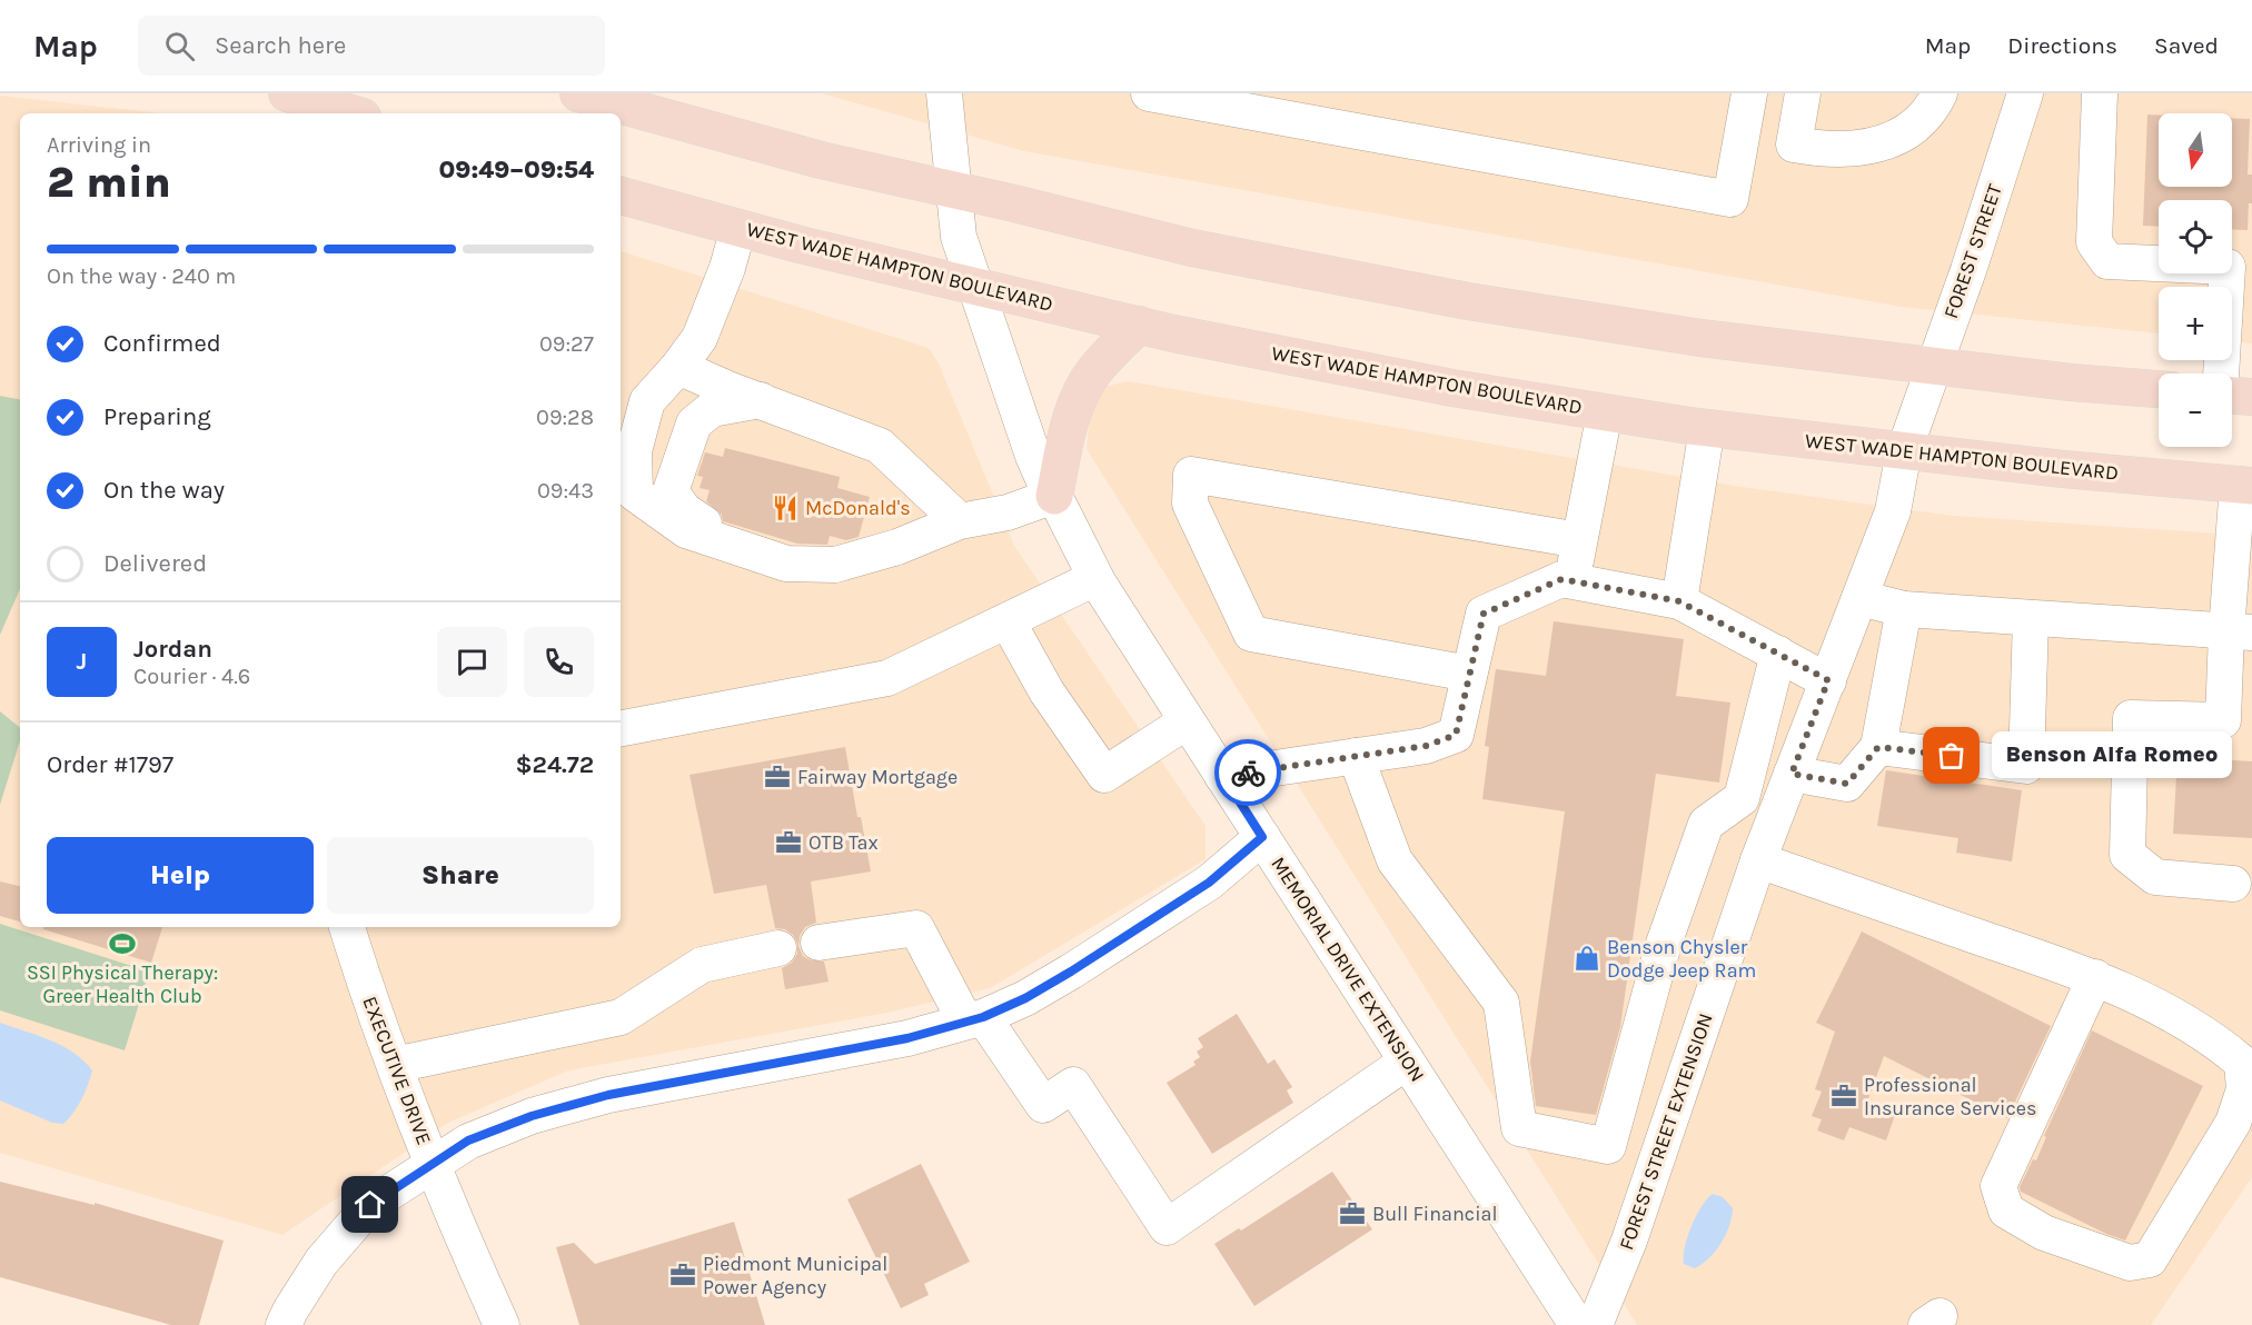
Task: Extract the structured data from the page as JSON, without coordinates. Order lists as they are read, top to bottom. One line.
{"streets":{"main road":["WEST WADE HAMPTON BOULEVARD"],"street":["FOREST STREET","MEMORIAL DRIVE EXTENSION","EXECUTIVE DRIVE","FOREST STREET EXTENSION"]},"crossings":[["FOREST STREET","FOREST STREET EXTENSION"],["WEST WADE HAMPTON BOULEVARD","MEMORIAL DRIVE EXTENSION"],["WEST WADE HAMPTON BOULEVARD","FOREST STREET EXTENSION"]],"places":{"restaurant":["McDonald's"],"other":["Benson Alfa Romeo"],"office":["Fairway Mortgage","OTB Tax","Professional Insurance Services","Bull Financial","Piedmont Municipal Power Agency"],"sports":["SSI Physical Therapy: Greer Health Club"],"shop":["Benson Chysler Dodge Jeep Ram"]},"north":"bottom","page":{"header":"Map","search":"Search here","nav":["Map","Directions","Saved"],"map_buttons":["+","−"],"heading":["2 min","Arriving in","09:49–09:54"],"panel":["Jordan","Courier · 4.6","Order #1797","$24.72"],"bar":"On the way · 240 m","list":[["Confirmed","09:27"],["Preparing","09:28"],["On the way","09:43"],"Delivered"],"round":"J","bubble":"Benson Alfa Romeo","buttons":["Help","Share"]}}
